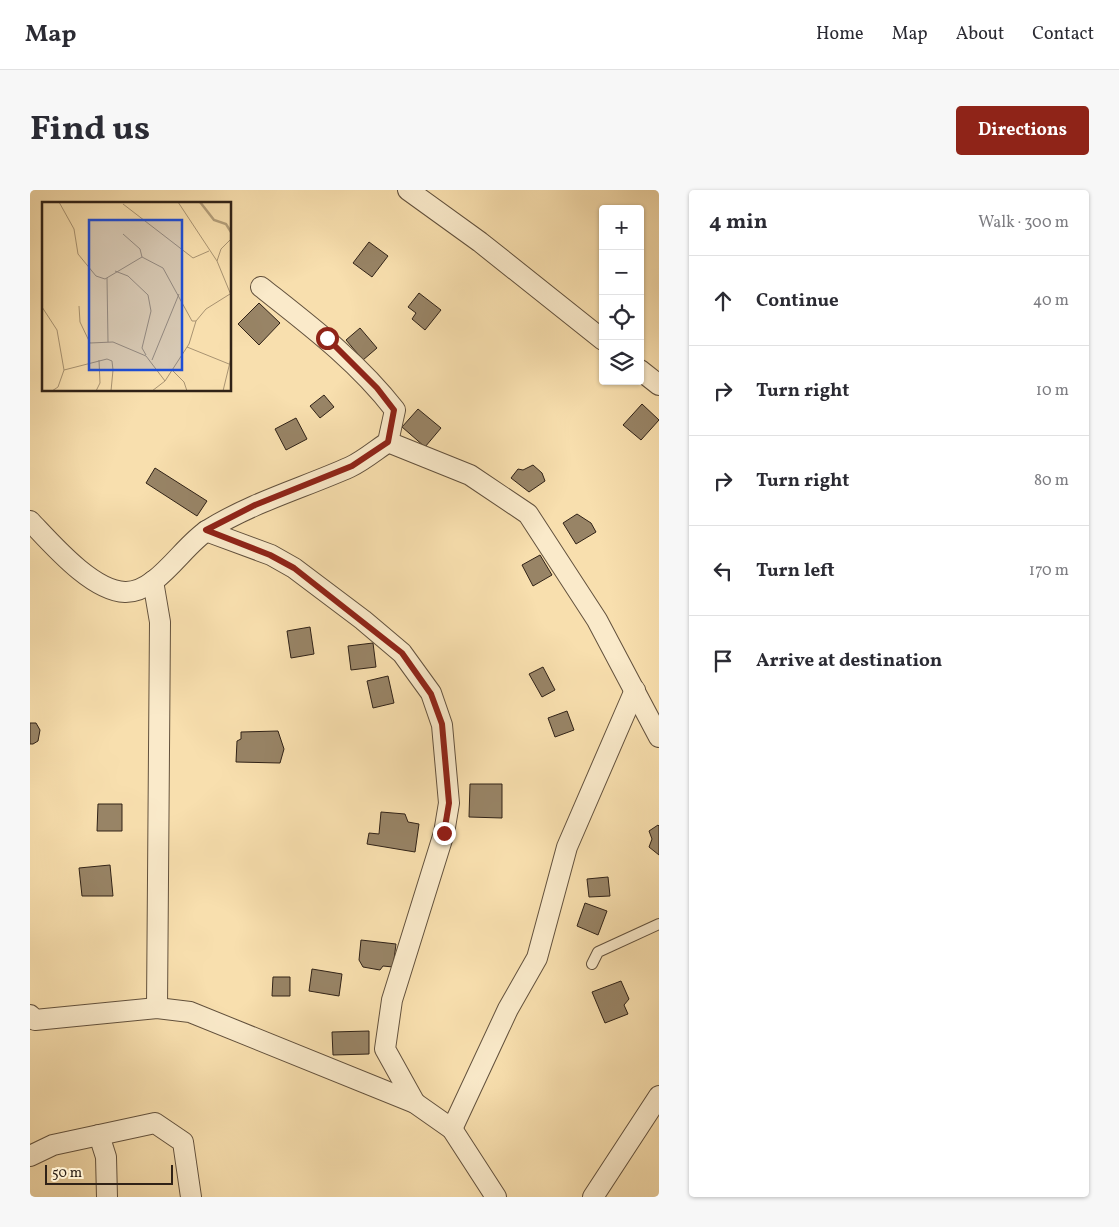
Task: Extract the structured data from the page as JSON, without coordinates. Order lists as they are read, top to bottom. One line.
{"scale_bar":"50 m","page":{"header":"Map","nav":["Home","Map","About","Contact"],"title":"Find us","buttons":"Directions","heading":["4 min","Walk · 300 m"],"map_buttons":["+","−"],"list":[["Continue","40 m"],["Turn right","10 m"],["Turn right","80 m"],["Turn left","170 m"],"Arrive at destination"],"scale":"50 m"}}
